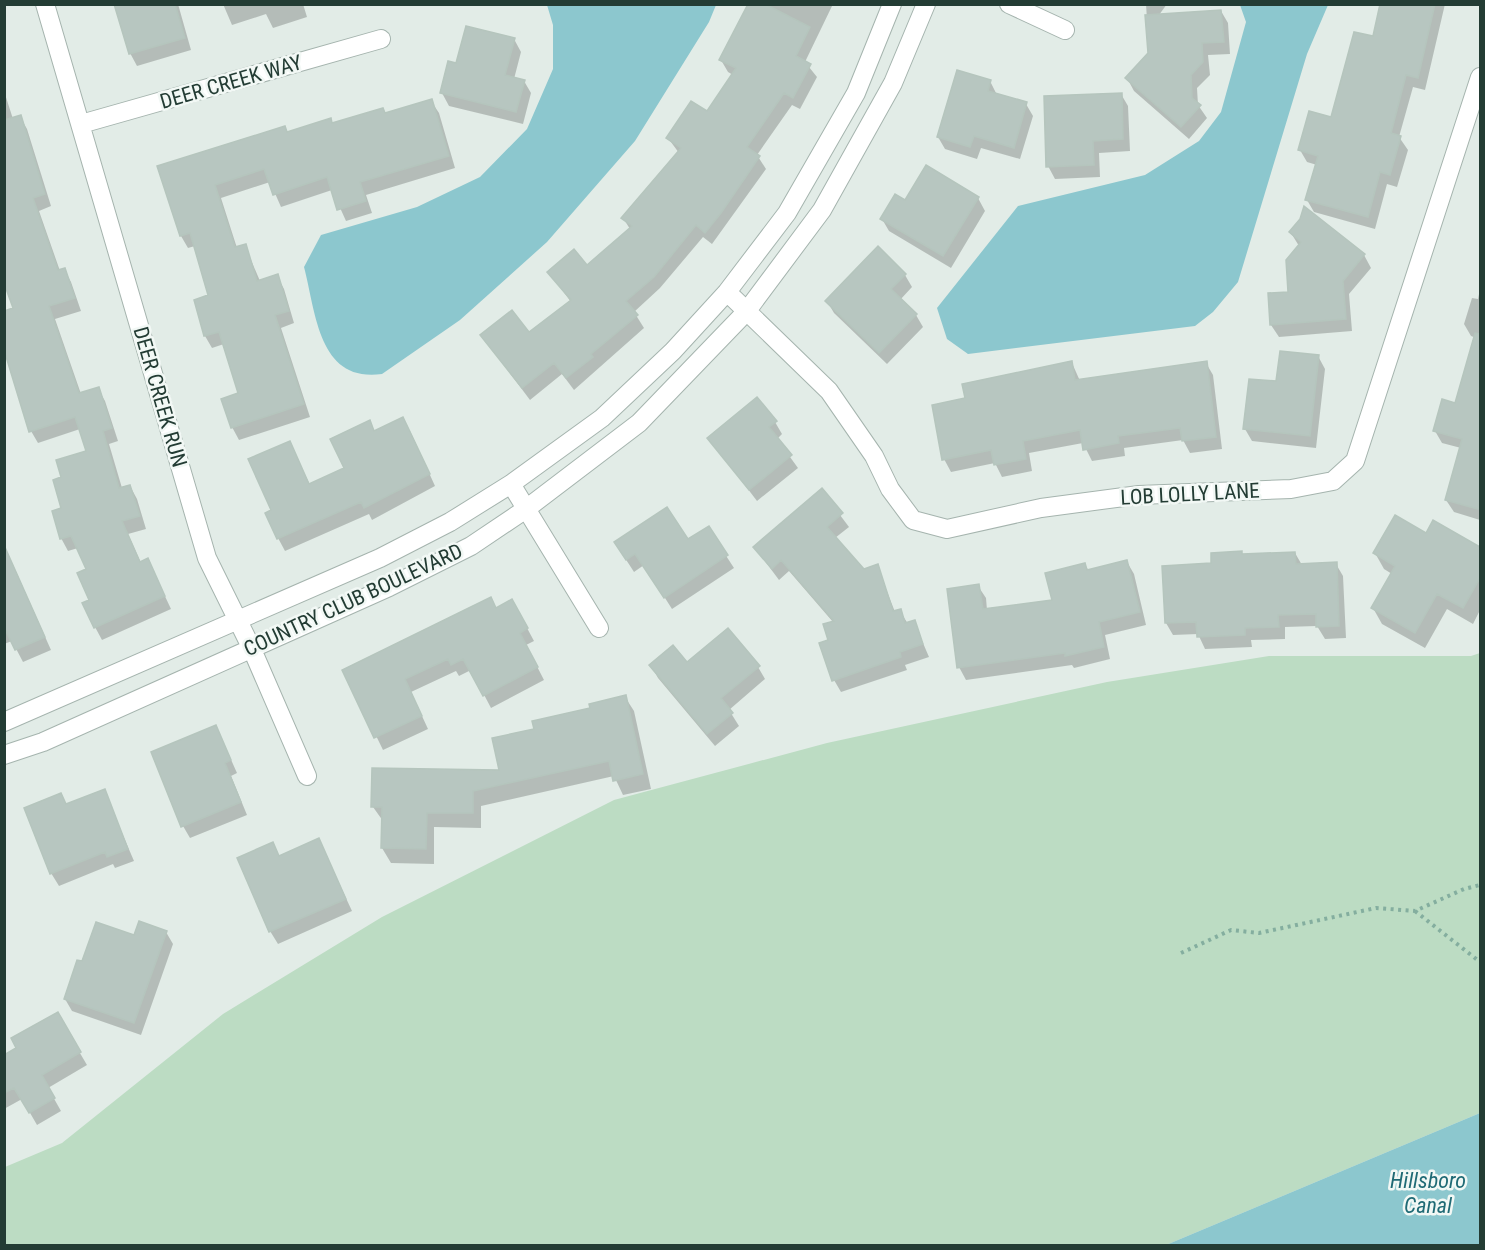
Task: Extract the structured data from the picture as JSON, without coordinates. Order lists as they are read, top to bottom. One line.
{"streets":{"street":["DEER CREEK WAY","DEER CREEK RUN","LOB LOLLY LANE","COUNTRY CLUB BOULEVARD"]},"crossings":[["DEER CREEK WAY","DEER CREEK RUN"],["DEER CREEK RUN","COUNTRY CLUB BOULEVARD"],["LOB LOLLY LANE","COUNTRY CLUB BOULEVARD"]],"water":["Hillsboro Canal"]}
